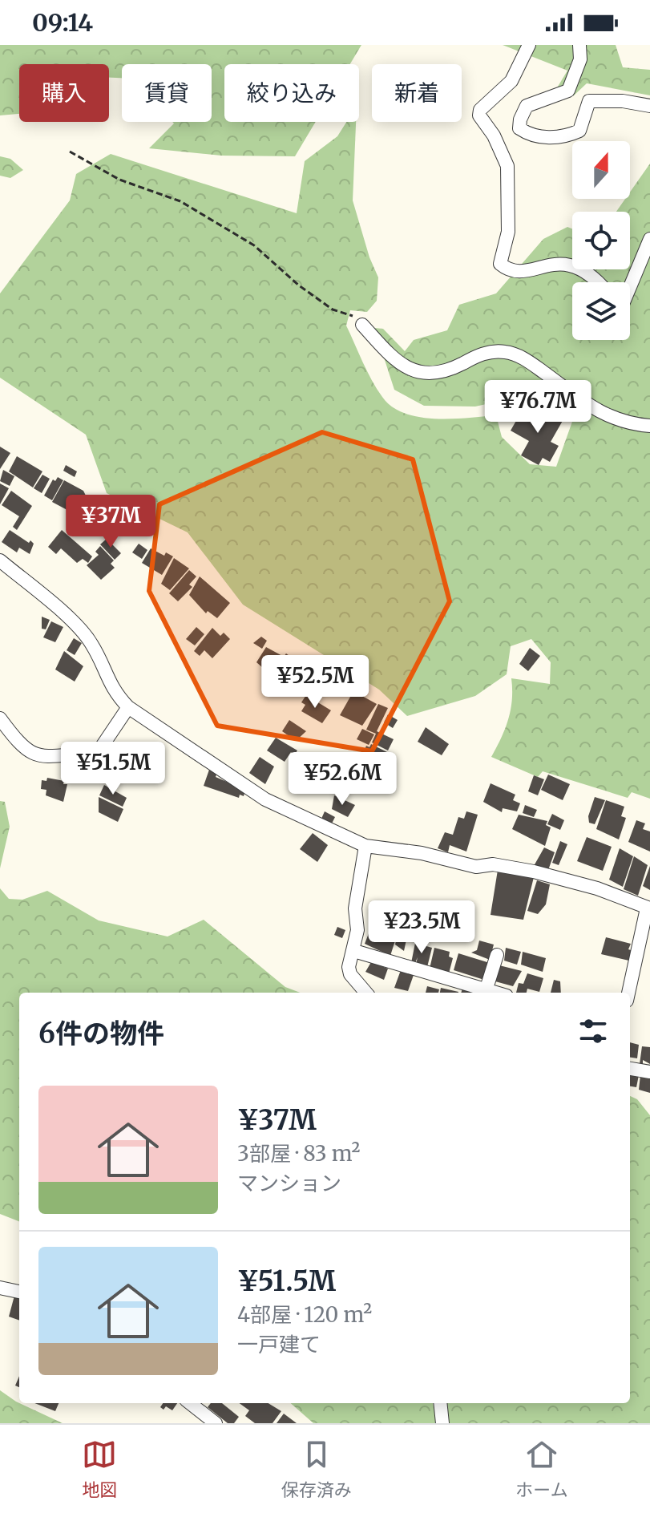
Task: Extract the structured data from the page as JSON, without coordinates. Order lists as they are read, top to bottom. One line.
{"north":"top","page":{"status":"09:14","chip":["購入","賃貸","絞り込み","新着"],"price":["¥76.7M","¥37M","¥52.5M","¥51.5M","¥52.6M","¥23.5M"],"heading":"6件の物件","list":[{"name":"¥37M","note":"3部屋 · 83 m² · マンション"},{"name":"¥51.5M","note":"4部屋 · 120 m² · 一戸建て"}],"tabs":["地図","保存済み","ホーム"]}}
